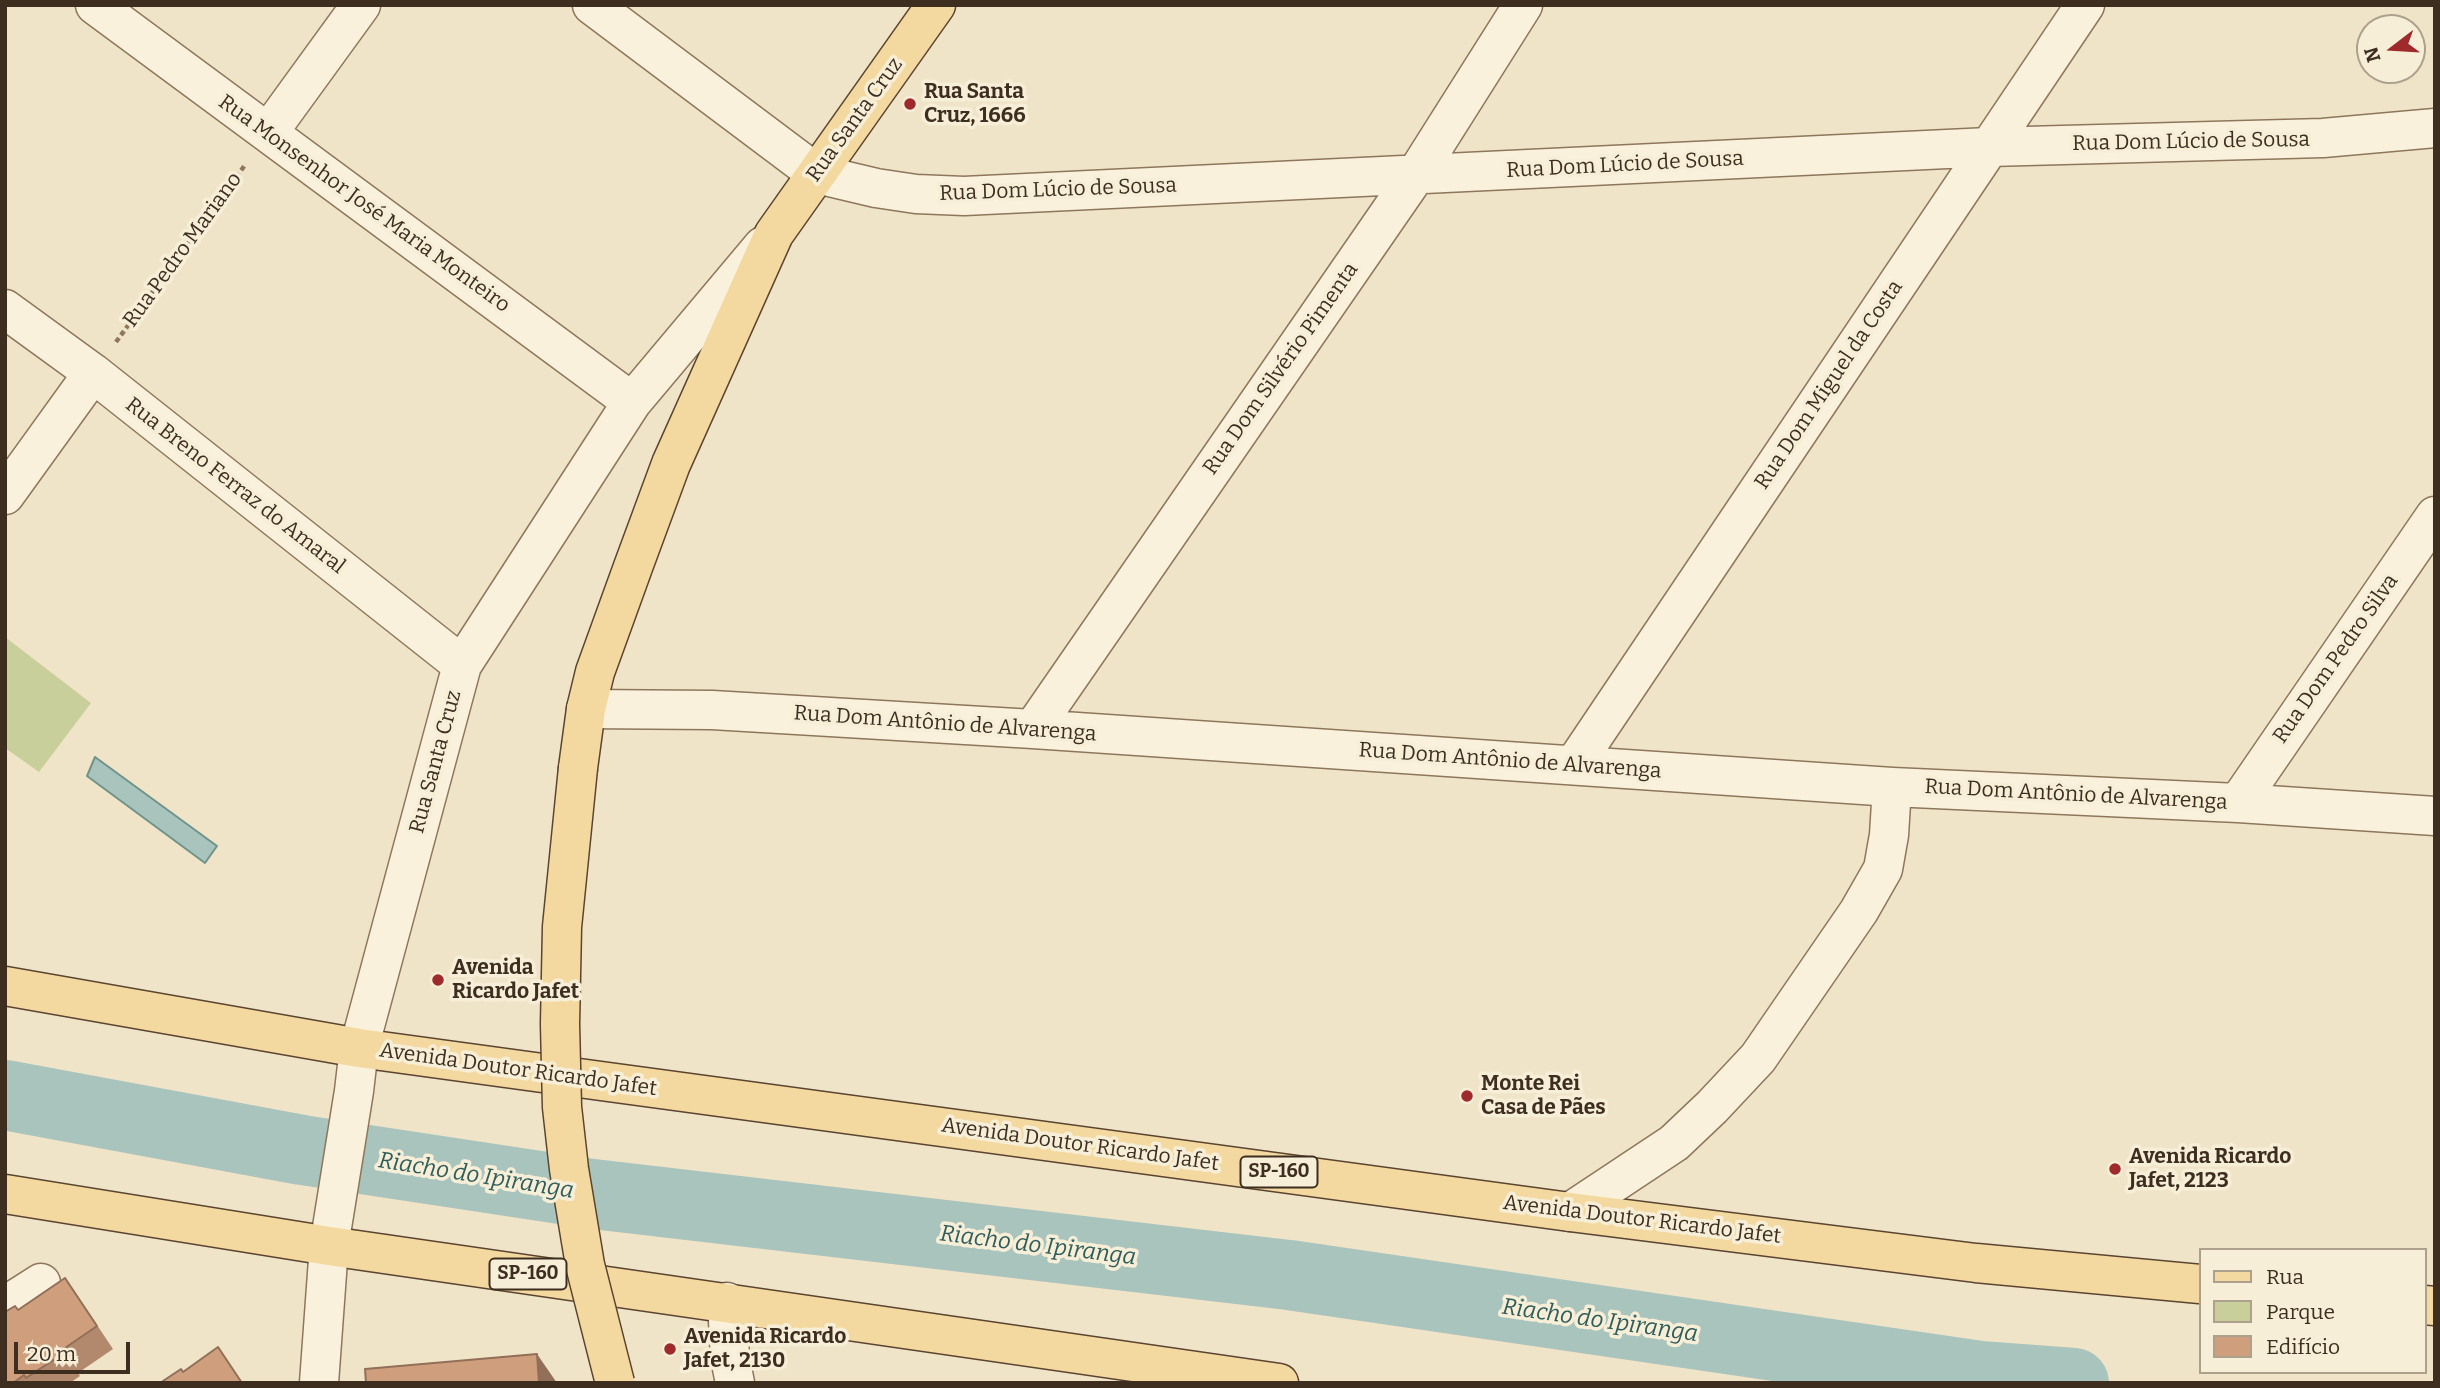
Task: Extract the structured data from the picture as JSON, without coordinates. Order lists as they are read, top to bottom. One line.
{"streets":{"main road":["Rua Santa Cruz","Avenida Doutor Ricardo Jafet","SP-160"],"street":["Rua Dom Lúcio de Sousa","Rua Monsenhor José Maria Monteiro","Rua Dom Silvério Pimenta","Rua Dom Miguel da Costa","Rua Breno Ferraz do Amaral","Rua Dom Pedro Silva","Rua Dom Antônio de Alvarenga"],"path":["Rua Pedro Mariano"]},"crossings":[["Rua Santa Cruz","Rua Dom Lúcio de Sousa"],["Rua Santa Cruz","Rua Monsenhor José Maria Monteiro"],["Rua Santa Cruz","Rua Breno Ferraz do Amaral"],["Rua Santa Cruz","Rua Dom Antônio de Alvarenga"],["Rua Santa Cruz","Avenida Doutor Ricardo Jafet"],["Rua Santa Cruz","SP-160"],["Rua Dom Lúcio de Sousa","Rua Dom Silvério Pimenta"],["Rua Dom Lúcio de Sousa","Rua Dom Miguel da Costa"],["Rua Monsenhor José Maria Monteiro","Rua Pedro Mariano"],["Rua Pedro Mariano","Rua Breno Ferraz do Amaral"],["Rua Dom Silvério Pimenta","Rua Dom Antônio de Alvarenga"],["Rua Dom Miguel da Costa","Rua Dom Antônio de Alvarenga"],["Rua Dom Pedro Silva","Rua Dom Antônio de Alvarenga"]],"water":["Riacho do Ipiranga"],"places":["Rua Santa Cruz, 1666","Avenida Ricardo Jafet","Monte Rei Casa de Pães","Avenida Ricardo Jafet, 2123","Avenida Ricardo Jafet, 2130"],"legend":["Rua","Parque","Edifício"],"scale_bar":"20 m","north":"left"}
